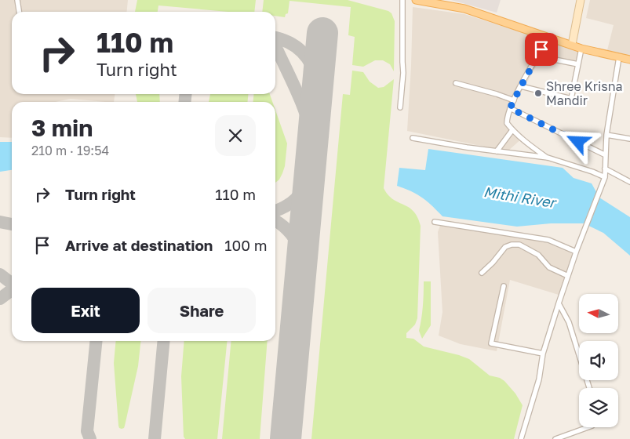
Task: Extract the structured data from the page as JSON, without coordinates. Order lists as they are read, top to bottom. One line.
{"water":["Mithi River"],"places":["Shree Krisna Mandir"],"north":"left","page":{"turn":["110 m","Turn right"],"heading":["3 min","210 m · 19:54"],"list":[{"name":"Turn right","value":"110 m"},{"name":"Arrive at destination","value":"100 m"}],"buttons":["Exit","Share"]}}
